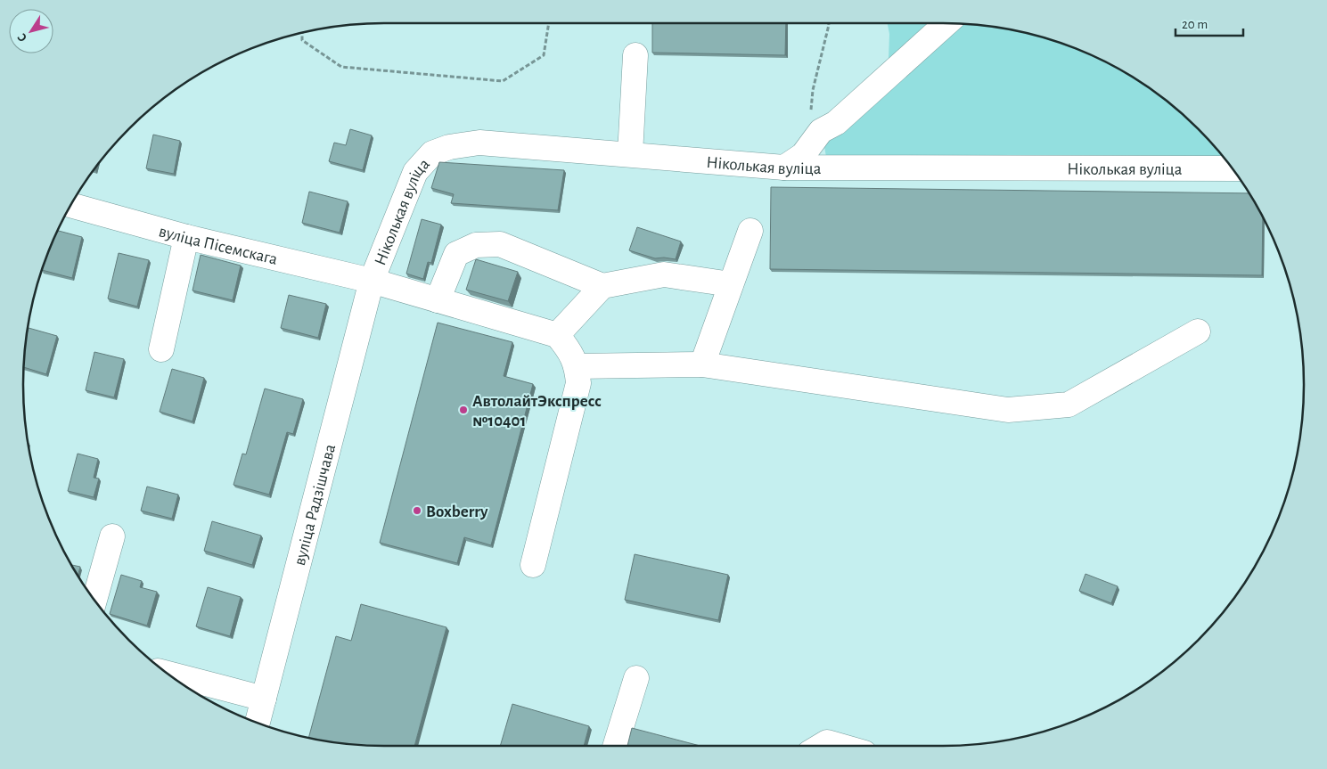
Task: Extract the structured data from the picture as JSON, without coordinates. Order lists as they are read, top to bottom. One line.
{"streets":{"street":["Ніколькая вуліца","вуліца Пісемскага","вуліца Радзішчава"]},"crossings":[["Ніколькая вуліца","вуліца Пісемскага"],["Ніколькая вуліца","вуліца Радзішчава"],["вуліца Пісемскага","вуліца Радзішчава"]],"places":["АвтолайтЭкспресс №10401","Boxberry"],"scale_bar":"20 m","north":"bottom left"}
